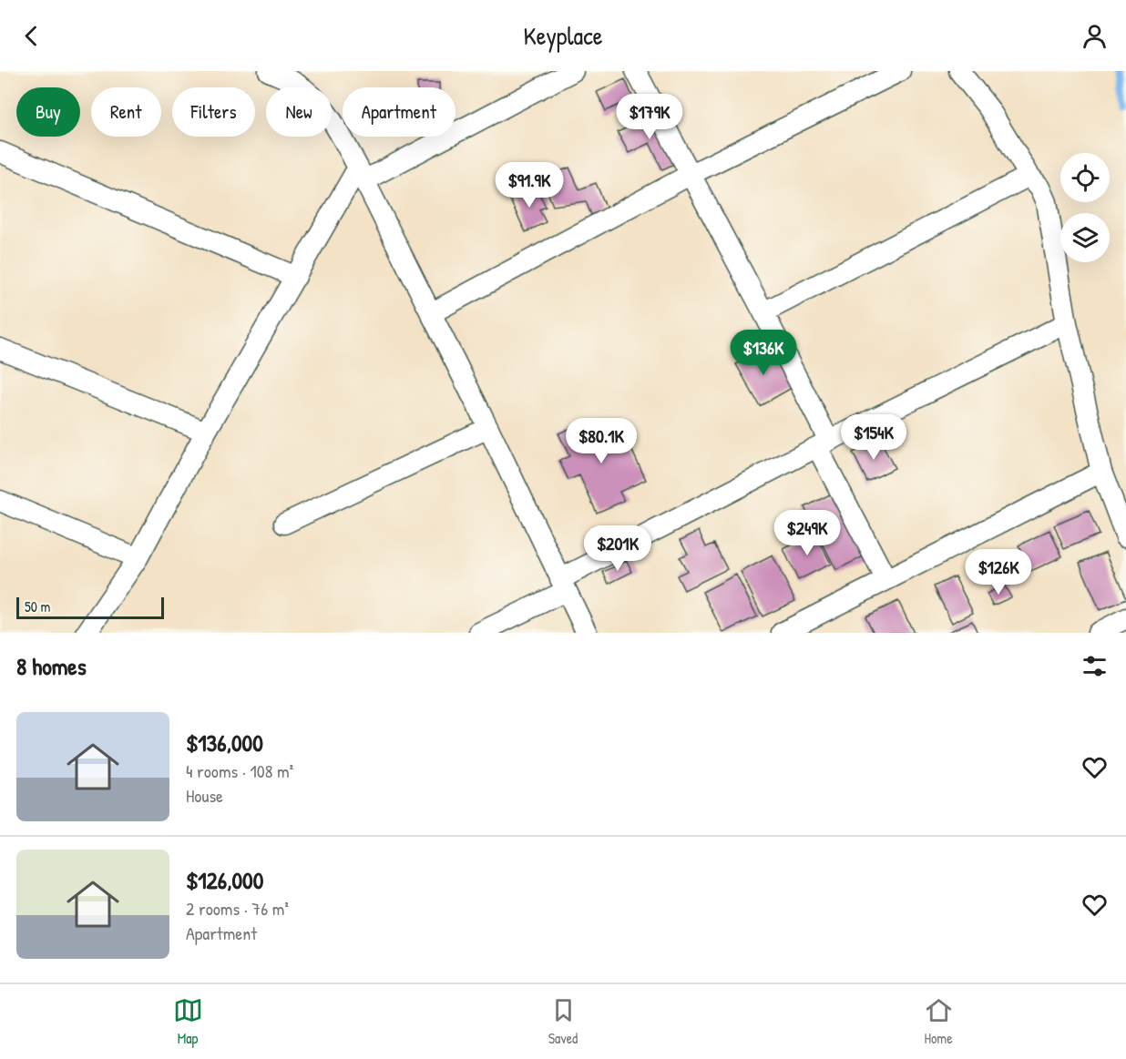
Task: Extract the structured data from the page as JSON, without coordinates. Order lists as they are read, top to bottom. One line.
{"scale_bar":"50 m","page":{"header":"Keyplace","chip":["Buy","Rent","Filters","New","Apartment"],"price":["$179K","$91.9K","$136K","$154K","$80.1K","$249K","$201K","$126K"],"scale":"50 m","heading":"8 homes","list":[{"name":"$136,000","note":"4 rooms · 108 m² · House"},{"name":"$126,000","note":"2 rooms · 76 m² · Apartment"}],"tabs":["Map","Saved","Home"]}}
